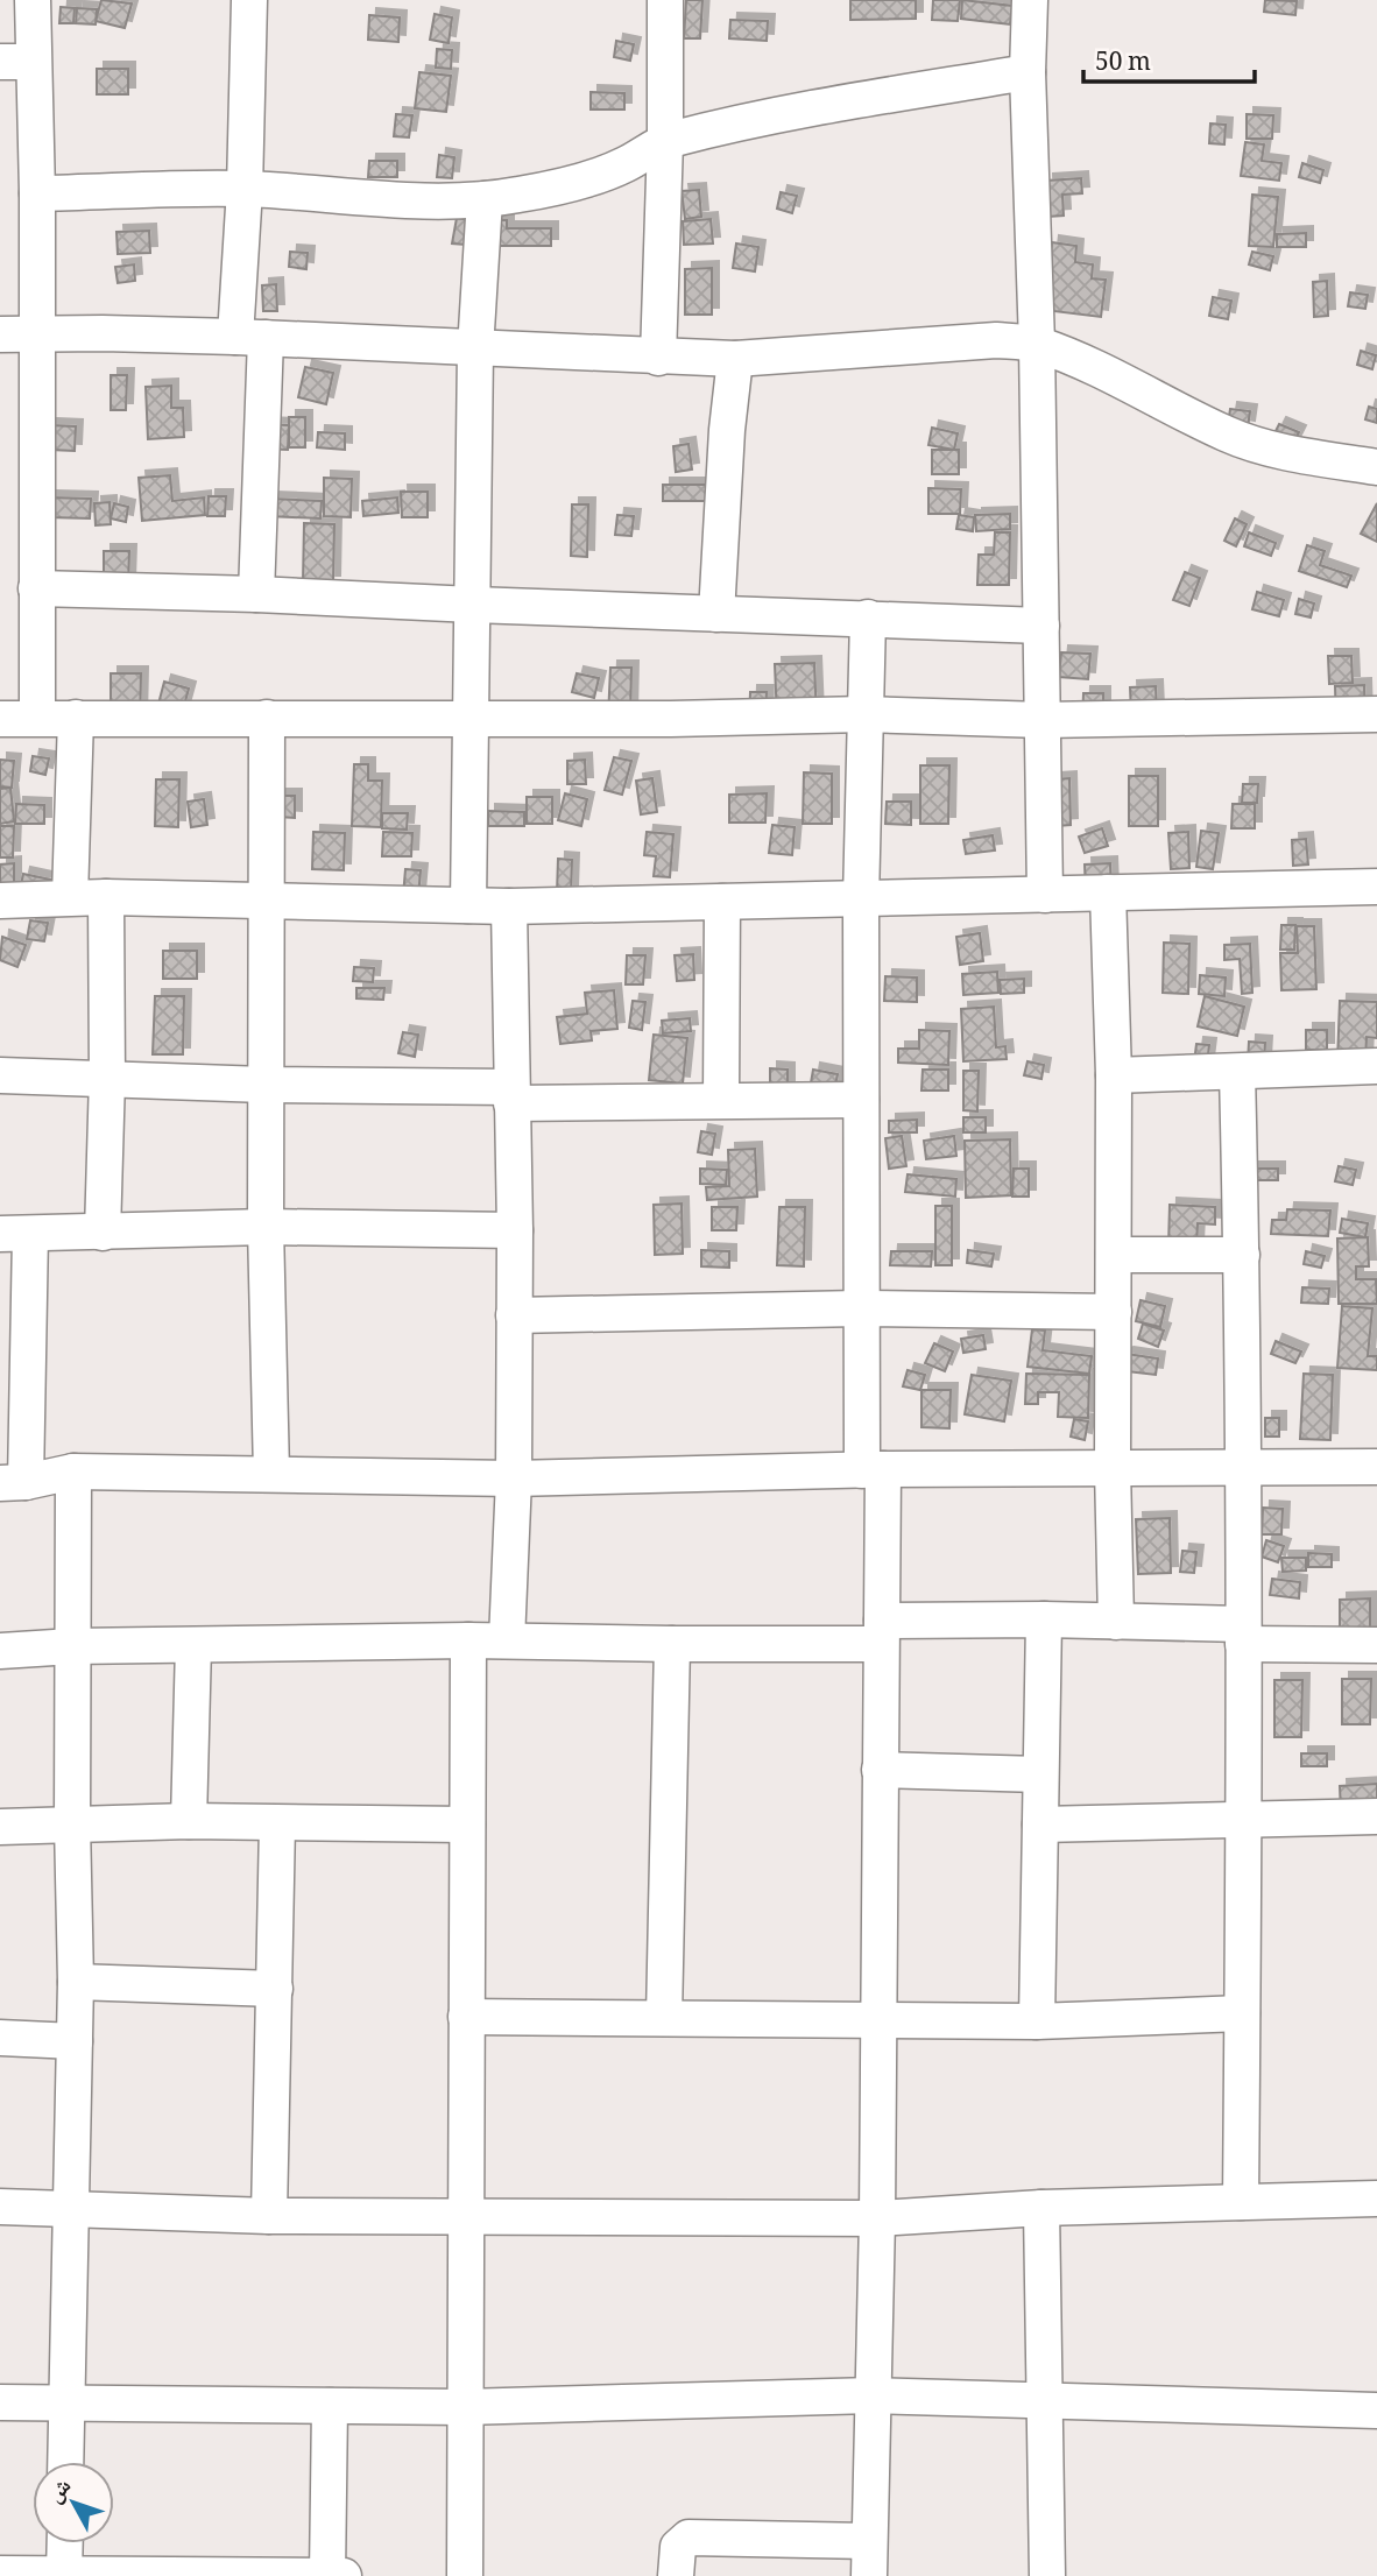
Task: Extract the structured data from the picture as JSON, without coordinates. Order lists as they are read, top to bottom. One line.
{"scale_bar":"50 m","north":"top left"}
